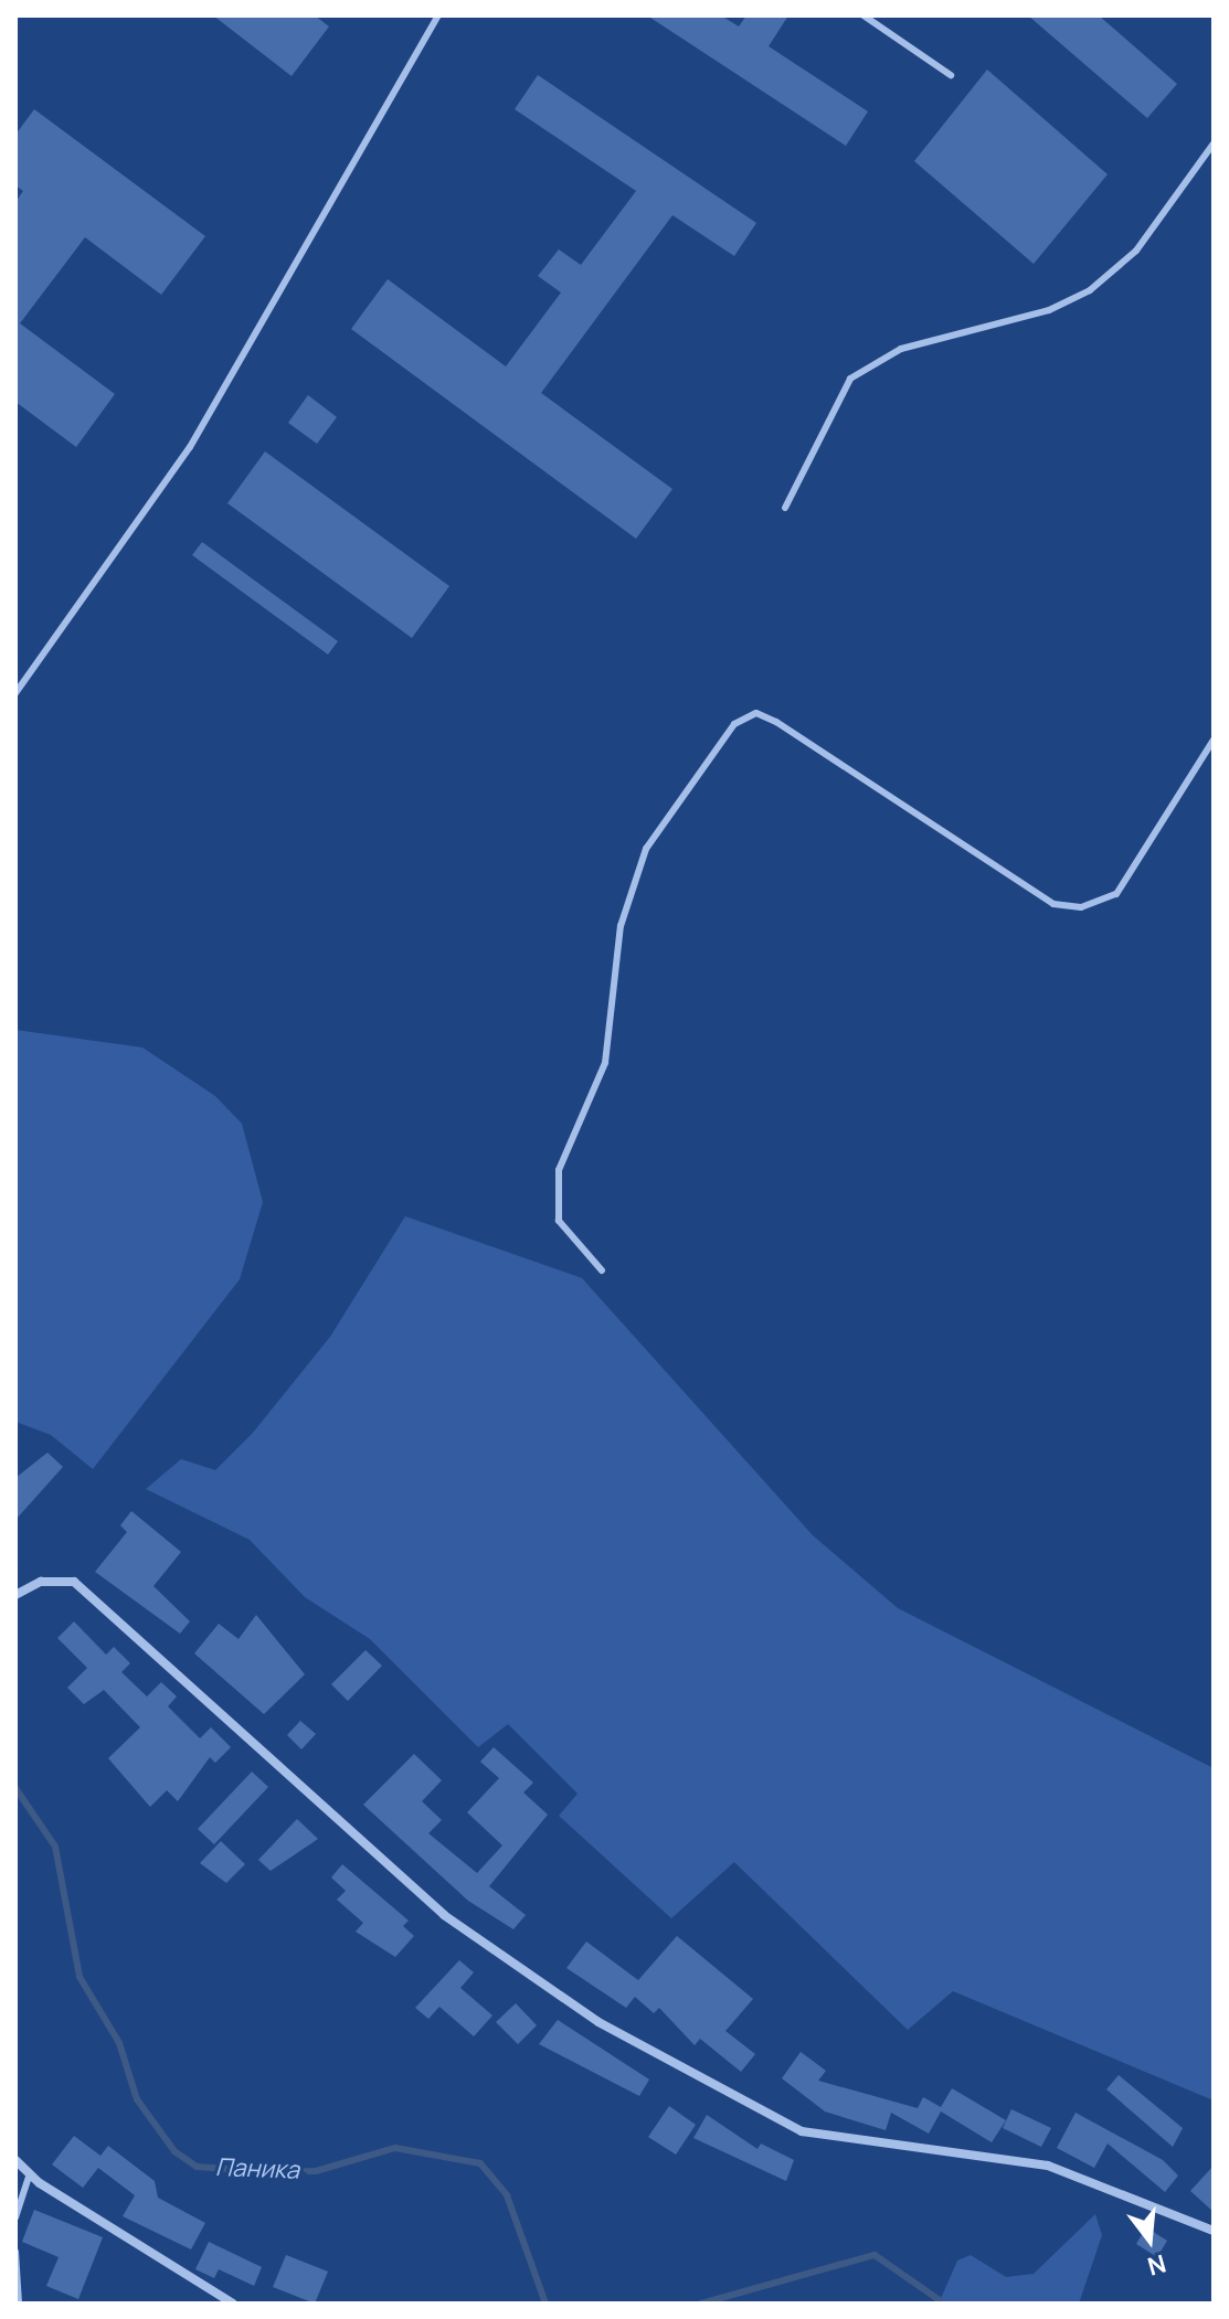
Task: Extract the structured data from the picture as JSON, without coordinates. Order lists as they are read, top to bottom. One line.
{"water":["Паника"],"north":"bottom"}
